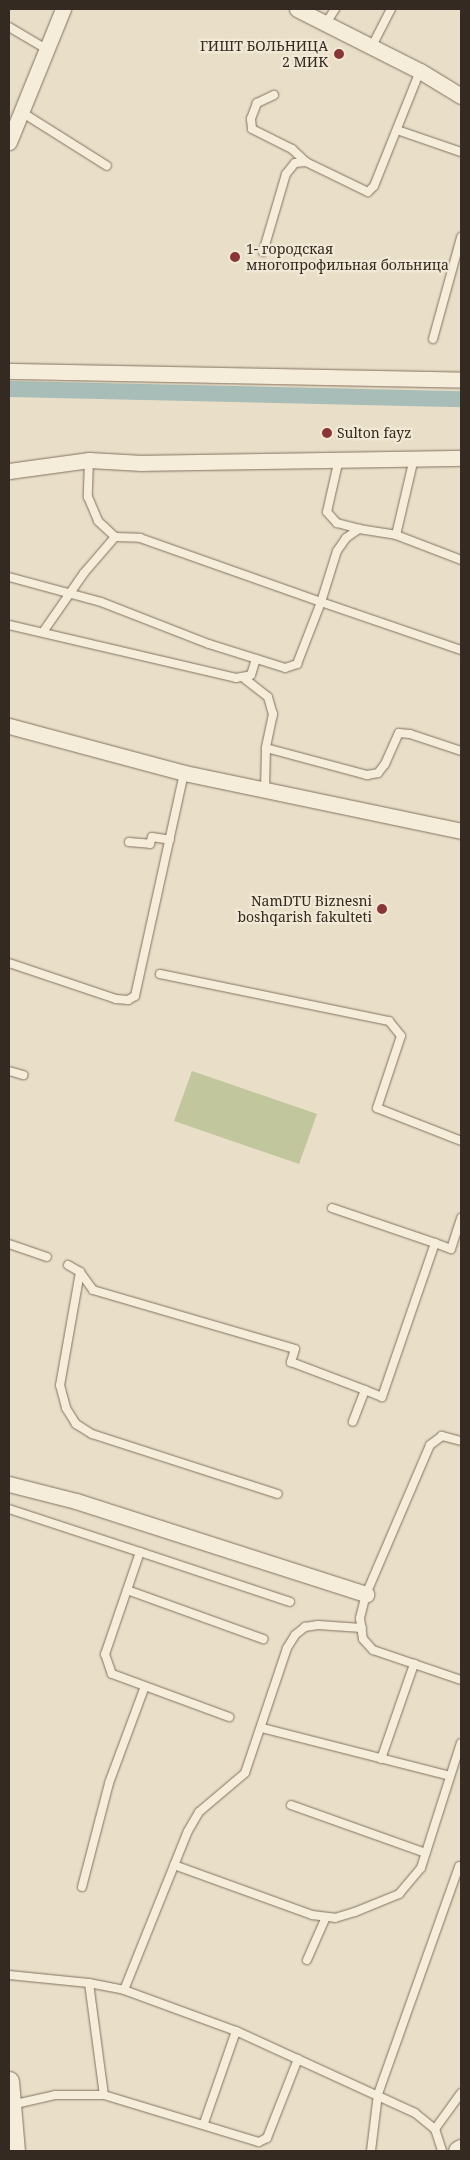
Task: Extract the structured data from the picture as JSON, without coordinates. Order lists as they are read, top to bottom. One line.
{"places":["ГИШТ БОЛЬНИЦА 2 МИК","1- городская многопрофильная больница","Sulton fayz","NamDTU Biznesni boshqarish fakulteti"]}
